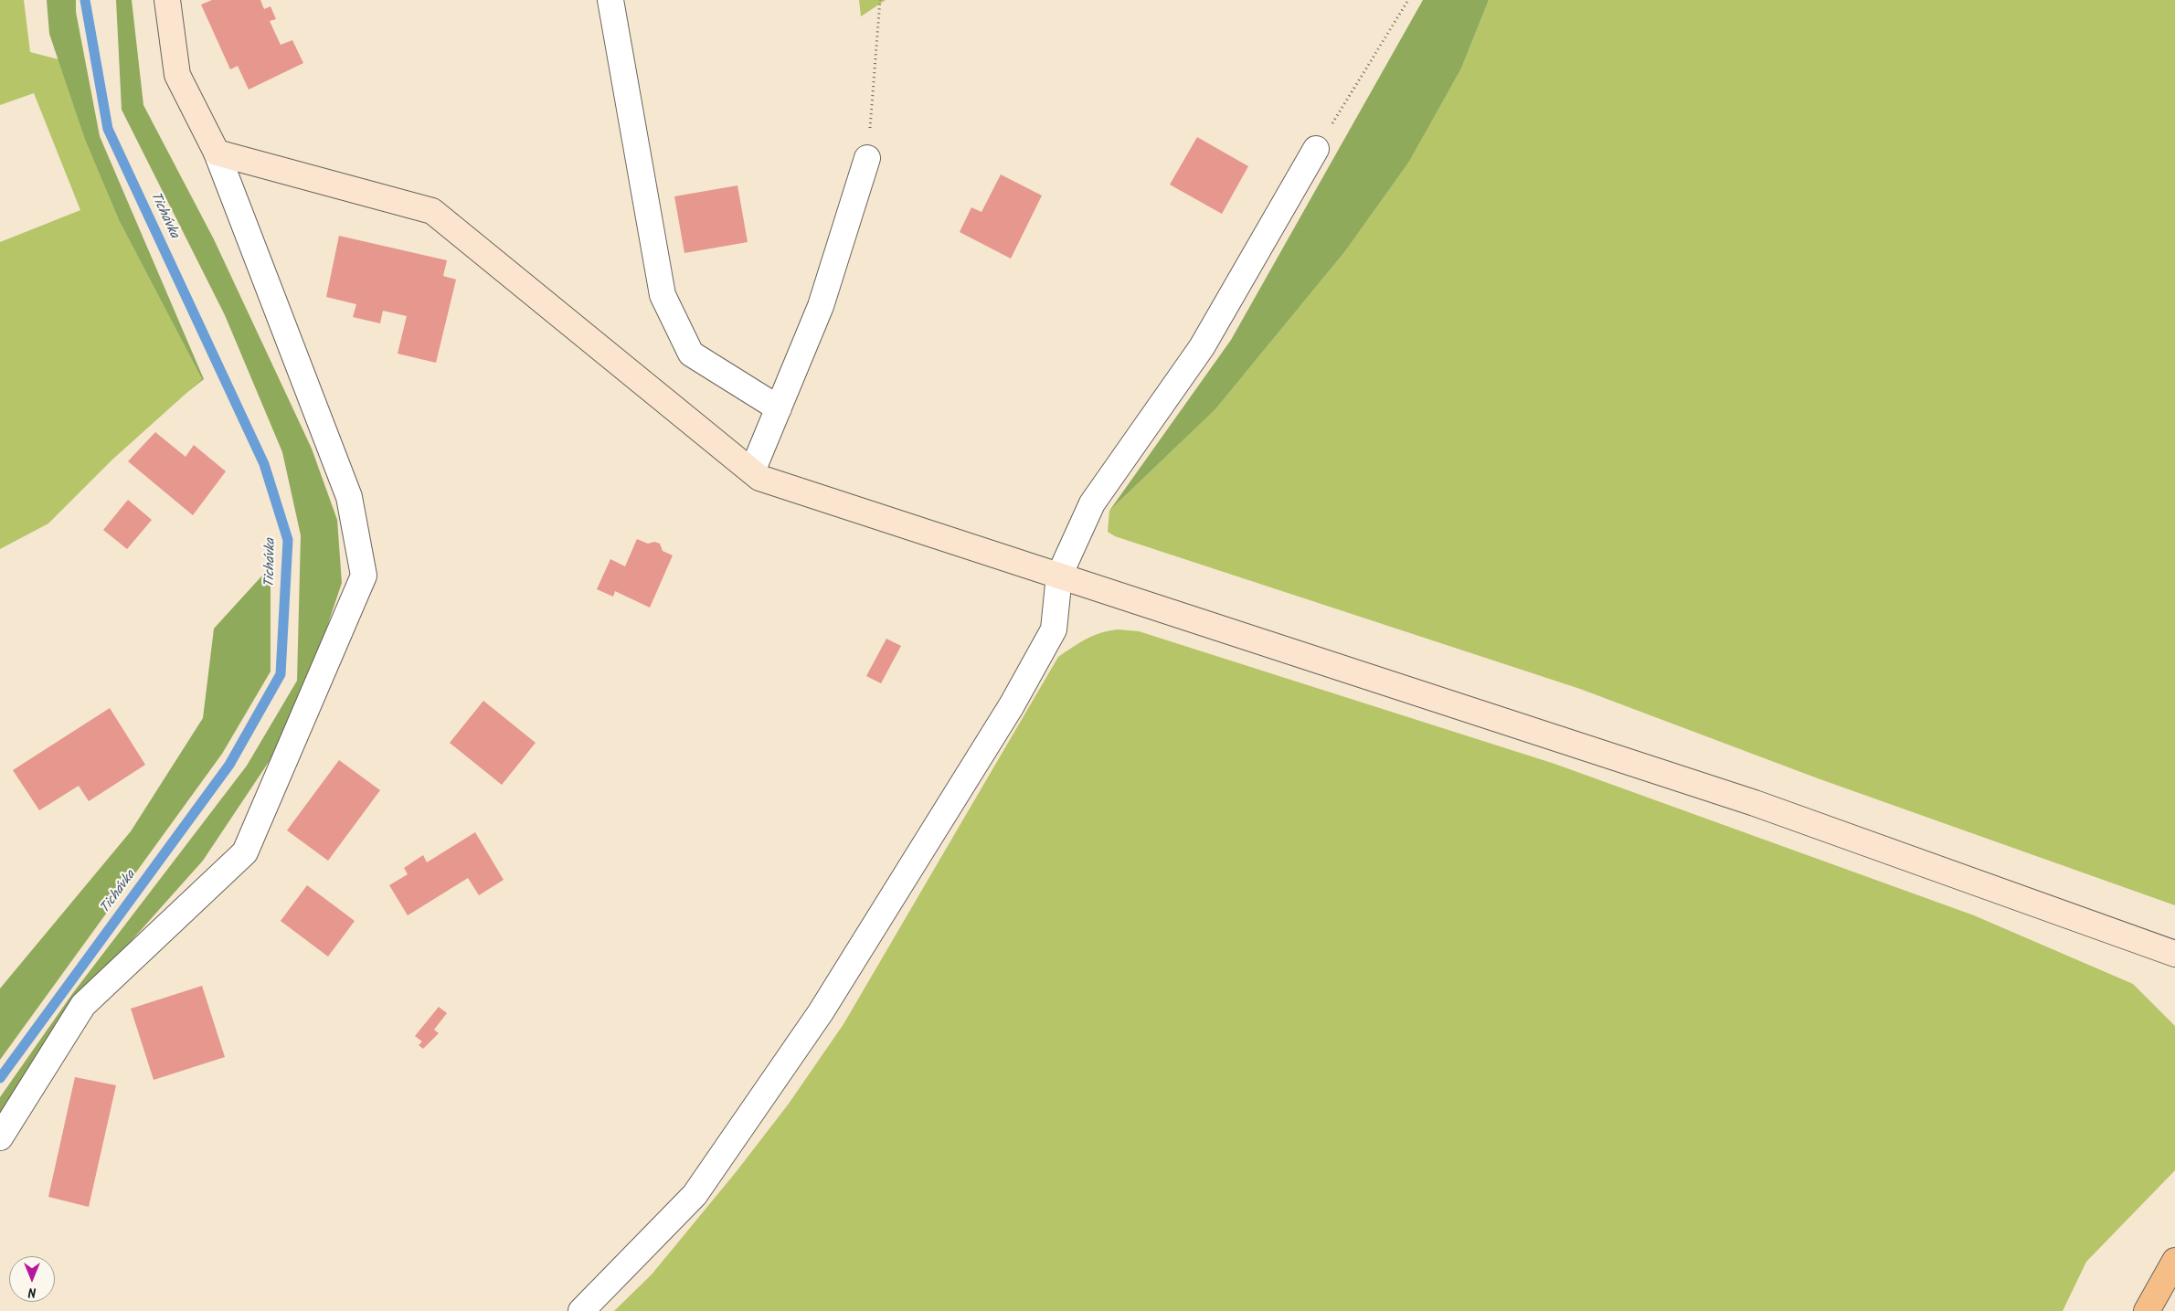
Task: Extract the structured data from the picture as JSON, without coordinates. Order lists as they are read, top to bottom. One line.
{"water":["Tichávka"],"north":"bottom"}
